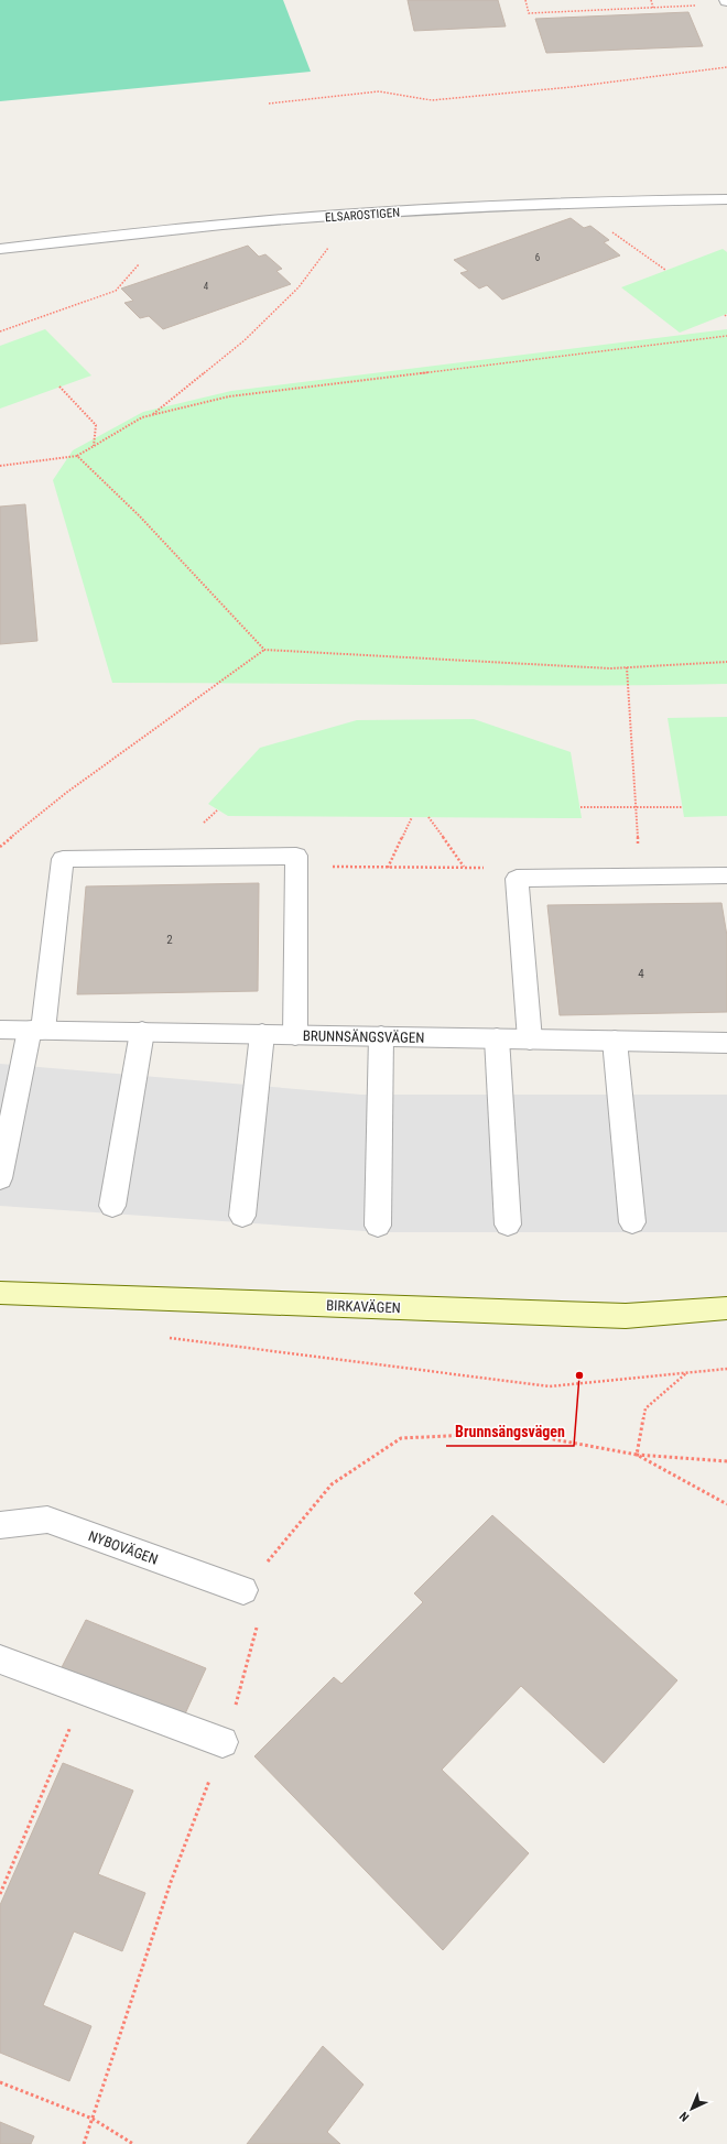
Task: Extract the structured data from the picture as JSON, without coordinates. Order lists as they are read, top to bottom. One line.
{"streets":{"street":["ELSAROSTIGEN","BRUNNSÄNGSVÄGEN","BIRKAVÄGEN","NYBOVÄGEN"]},"places":["Brunnsängsvägen"],"house_numbers":["6","4","2","4"],"north":"bottom left"}
